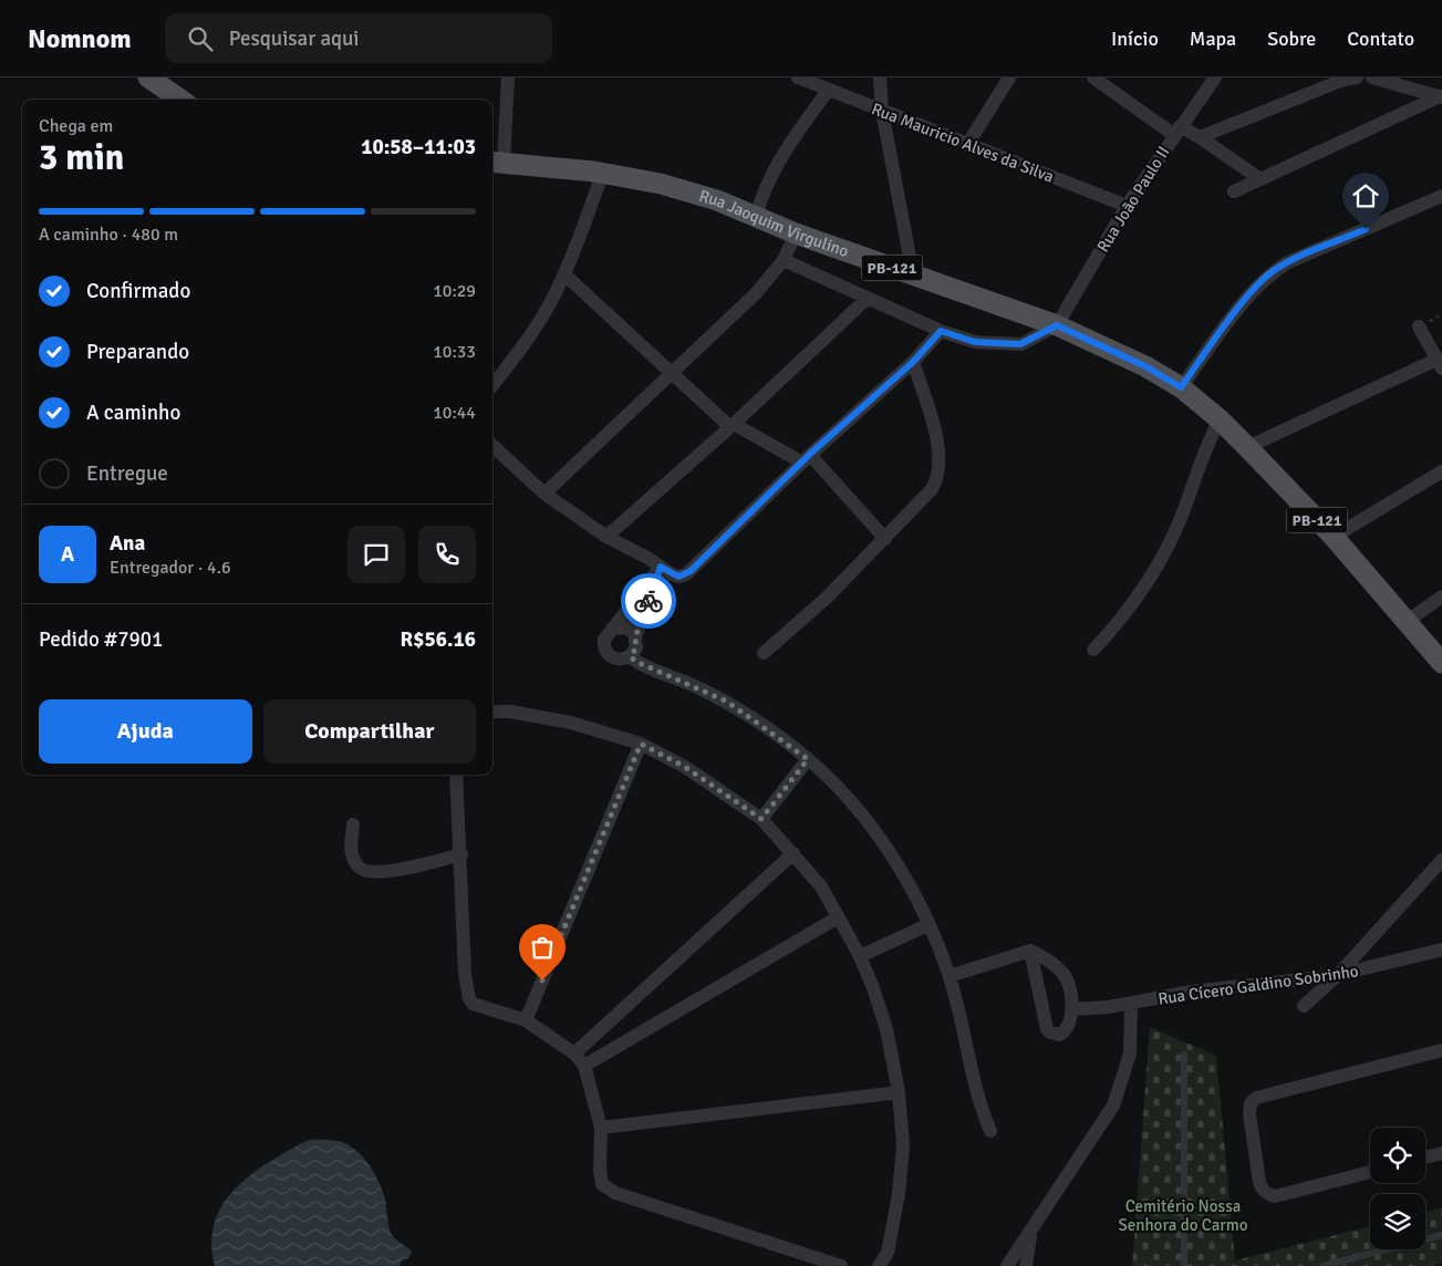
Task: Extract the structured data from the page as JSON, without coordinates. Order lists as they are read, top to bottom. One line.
{"streets":{"main road":["Rua Jaoquim Virgulino","PB-121"],"street":["Rua Mauricio Alves da Silva","Rua João Paulo II","Rua Cícero Galdino Sobrinho"]},"crossings":[["Rua Mauricio Alves da Silva","Rua João Paulo II"],["Rua João Paulo II","Rua Jaoquim Virgulino"],["Rua Jaoquim Virgulino","PB-121"]],"parks":["Cemitério Nossa Senhora do Carmo"],"page":{"header":"Nomnom","search":"Pesquisar aqui","nav":["Início","Mapa","Sobre","Contato"],"heading":["3 min","Chega em","10:58–11:03"],"panel":["Ana","Entregador · 4.6","Pedido #7901","R$56.16"],"bar":"A caminho · 480 m","list":[["Confirmado","10:29"],["Preparando","10:33"],["A caminho","10:44"],"Entregue"],"round":"A","buttons":["Ajuda","Compartilhar"]}}
